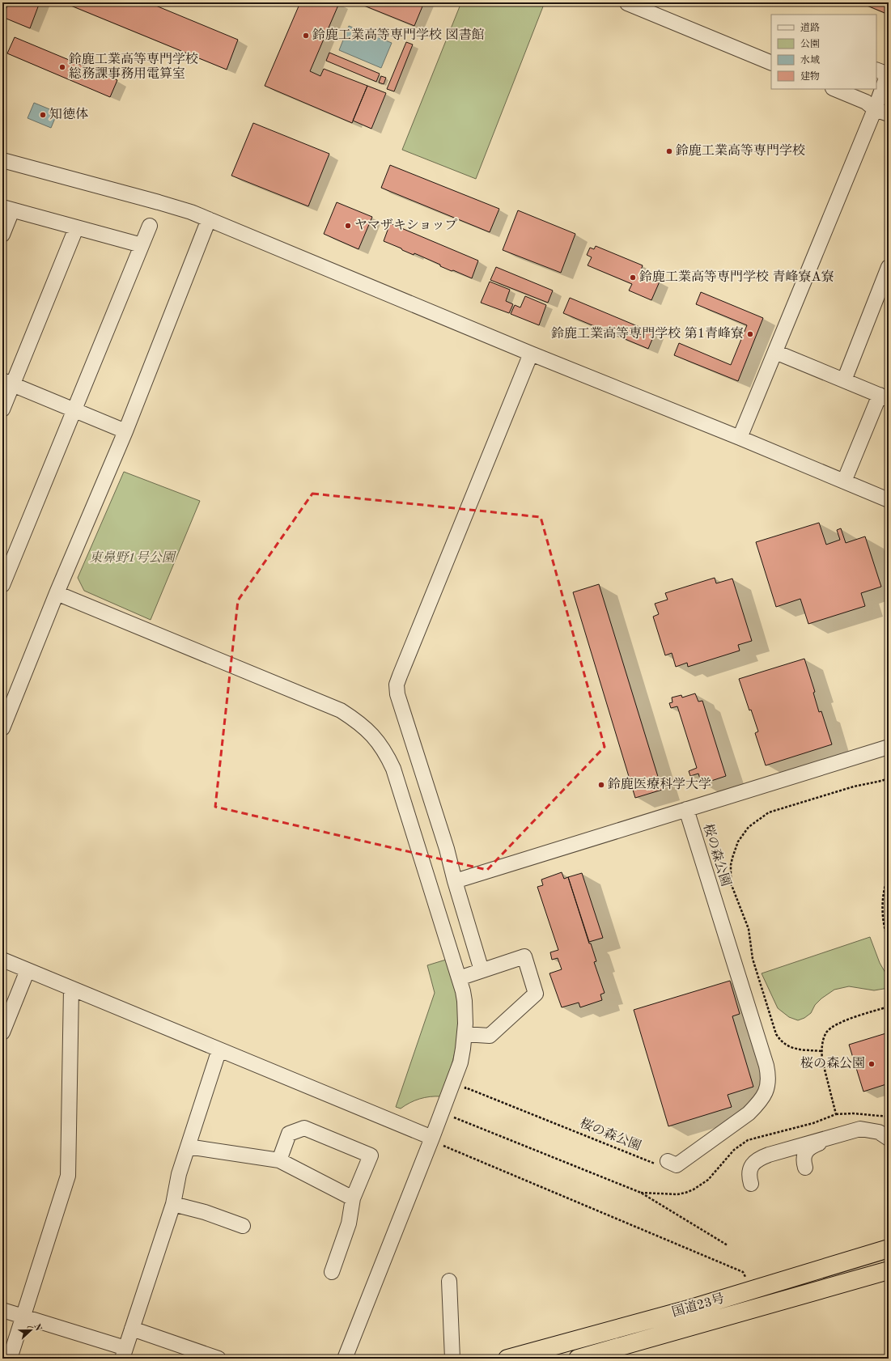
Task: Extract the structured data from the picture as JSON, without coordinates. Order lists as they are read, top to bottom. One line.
{"streets":{"highway":["国道23号"],"path":["桜の森公園"]},"parks":["東鼻野1号公園"],"places":["鈴鹿工業高等専門学校 図書館","鈴鹿工業高等専門学校 総務課事務用電算室","知徳体","鈴鹿工業高等専門学校","ヤマザキショップ","鈴鹿工業高等専門学校 青峰寮A寮","鈴鹿工業高等専門学校 第1青峰寮","鈴鹿医療科学大学","桜の森公園"],"legend":["道路","公園","水域","建物"],"north":"right"}
